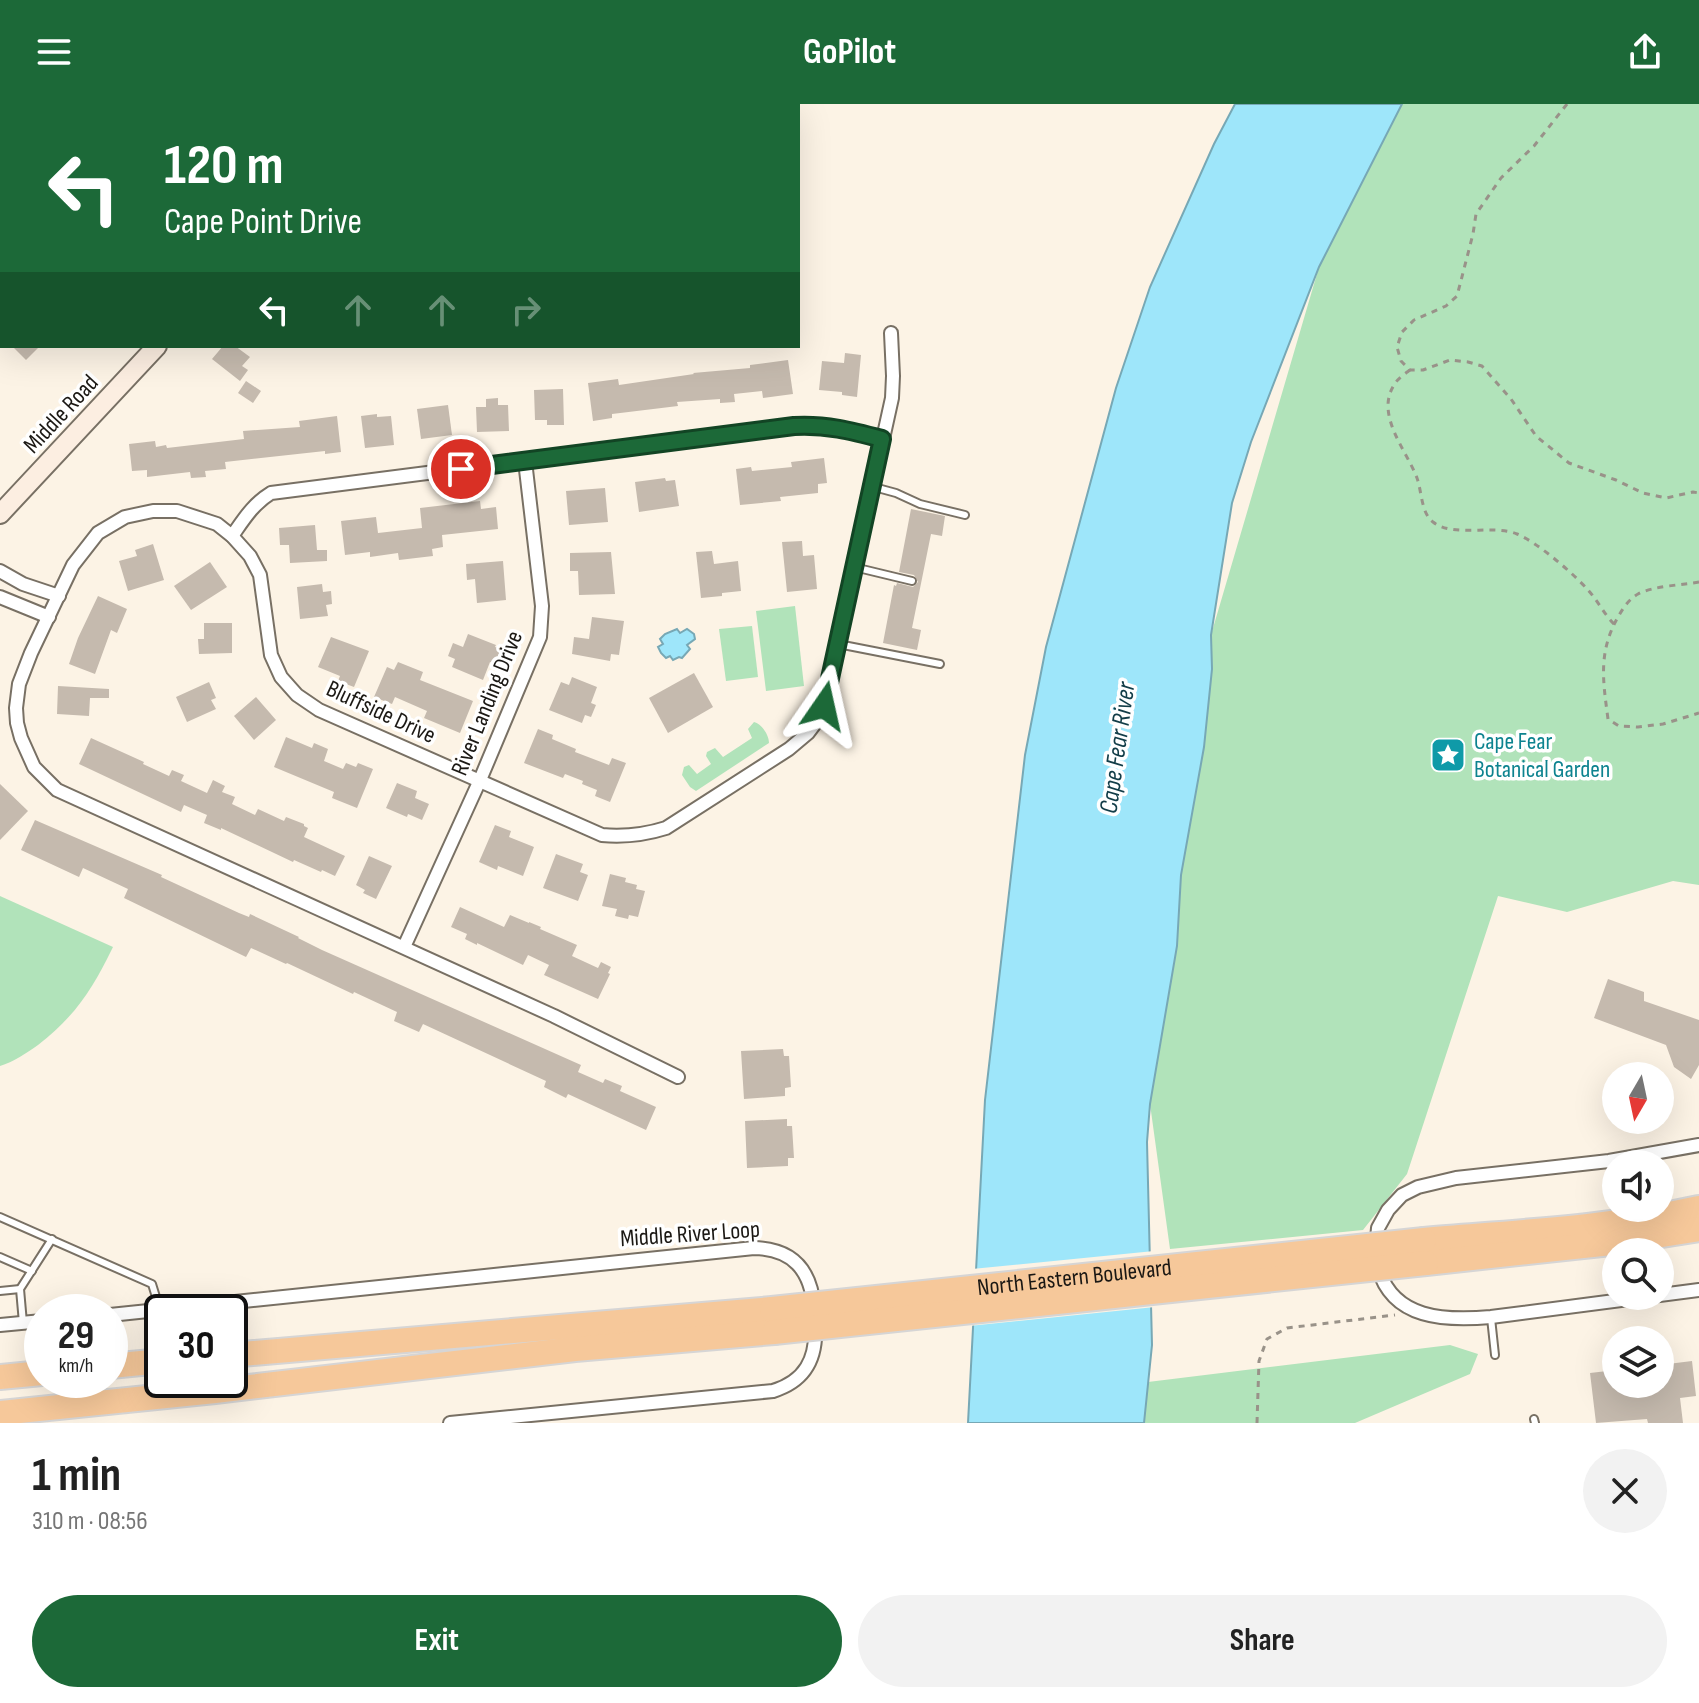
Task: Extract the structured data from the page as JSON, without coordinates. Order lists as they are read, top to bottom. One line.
{"streets":{"highway":["North Eastern Boulevard"],"main road":["Middle Road"],"street":["River Landing Drive","Bluffside Drive","Middle River Loop"]},"crossings":[["River Landing Drive","Bluffside Drive"]],"water":["Cape Fear River"],"places":{"place":["Cape Fear Botanical Garden"]},"north":"bottom","page":{"header":"GoPilot","turn":["120 m","Cape Point Drive"],"speed":"29 km/h","limit":"30","heading":["1 min","310 m · 08:56"],"buttons":["Exit","Share"]}}
